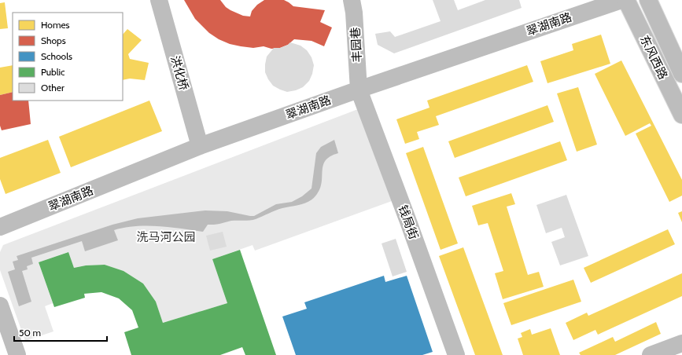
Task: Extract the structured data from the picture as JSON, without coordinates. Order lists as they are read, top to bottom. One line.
{"streets":{"street":["翠湖南路","丰园巷","东风西路","洪化桥","钱局街"]},"crossings":[["翠湖南路","丰园巷"],["翠湖南路","洪化桥"],["翠湖南路","钱局街"],["丰园巷","钱局街"]],"parks":["洗马河公园"],"legend":["Homes","Shops","Schools","Public","Other"],"scale_bar":"50 m"}
